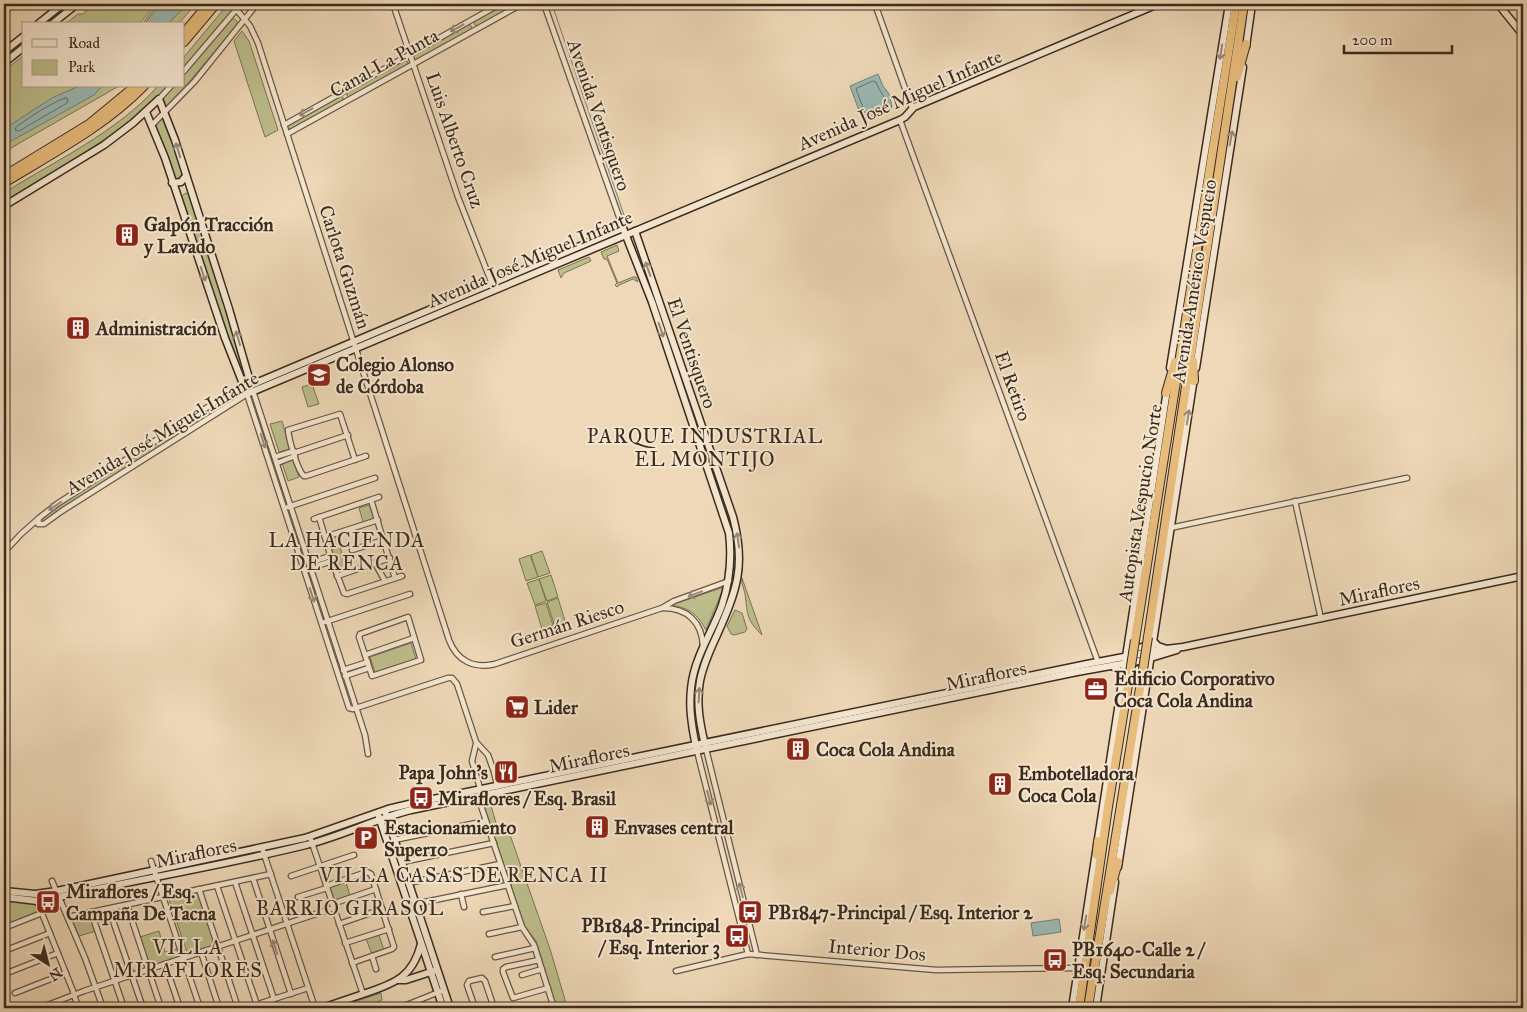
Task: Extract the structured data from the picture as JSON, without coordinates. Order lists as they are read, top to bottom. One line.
{"streets":{"highway":["Autopista Vespucio Norte"],"street":["Canal La Punta","Avenida José Miguel Infante","Avenida Ventisquero","Luis Alberto Cruz","Carlota Guzmán","Avenida Américo Vespucio","El Ventisquero","El Retiro","Miraflores","Germán Riesco","Interior Dos"]},"crossings":[["Canal La Punta","Luis Alberto Cruz"],["Canal La Punta","Carlota Guzmán"],["Avenida José Miguel Infante","Avenida Ventisquero"],["Avenida José Miguel Infante","Luis Alberto Cruz"],["Avenida José Miguel Infante","Carlota Guzmán"],["Avenida José Miguel Infante","El Ventisquero"],["Avenida José Miguel Infante","El Retiro"],["Avenida Ventisquero","El Ventisquero"],["Carlota Guzmán","Germán Riesco"],["Avenida Américo Vespucio","Autopista Vespucio Norte"],["Avenida Américo Vespucio","Miraflores"],["Avenida Américo Vespucio","Interior Dos"],["El Ventisquero","Miraflores"],["El Ventisquero","Germán Riesco"],["El Retiro","Miraflores"]],"districts":["PARQUE INDUSTRIAL EL MONTIJO","LA HACIENDA DE RENCA","VILLA CASAS DE RENCA II","BARRIO GIRASOL","VILLA MIRAFLORES"],"places":{"building":["Galpón Tracción y Lavado","Administración","Coca Cola Andina","Embotelladora Coca Cola","Envases central"],"school or university":["Colegio Alonso de Córdoba"],"office":["Edificio Corporativo Coca Cola Andina"],"supermarket":["Lider"],"restaurant":["Papa John's"],"bus stop":["Miraflores / Esq. Brasil","Miraflores / Esq. Campaña De Tacna","PB1847-Principal / Esq. Interior 2","PB1848-Principal / Esq. Interior 3","PB1640-Calle 2 / Esq. Secundaria"],"parking":["Estacionamiento Super10"]},"legend":["Road","Park"],"scale_bar":"200 m","north":"bottom right"}
